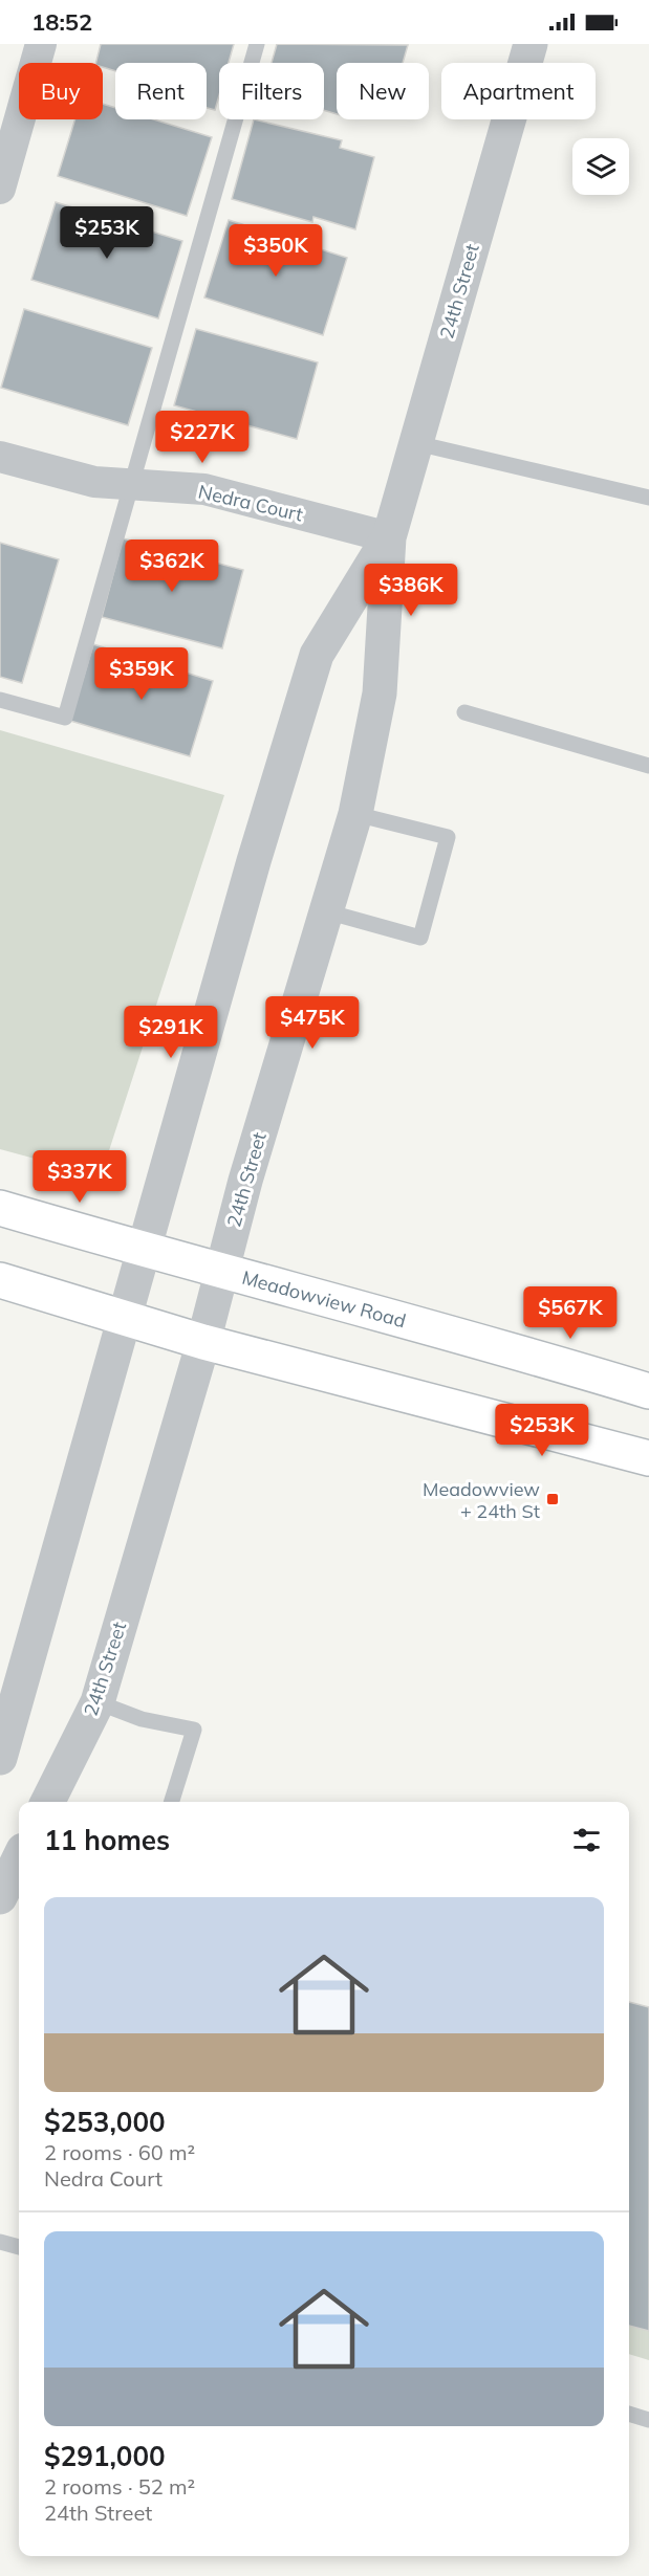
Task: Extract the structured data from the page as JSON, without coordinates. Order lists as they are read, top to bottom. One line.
{"streets":{"main road":["Meadowview Road"],"street":["24th Street","Nedra Court"]},"crossings":[["24th Street","Nedra Court"],["24th Street","Meadowview Road"]],"places":{"transit":["Meadowview + 24th St"]},"page":{"status":"18:52","chip":["Buy","Rent","Filters","New","Apartment"],"price":["$253K","$350K","$227K","$362K","$386K","$359K","$475K","$291K","$337K","$567K","$253K"],"heading":"11 homes","list":[{"name":"$253,000","note":"2 rooms · 60 m² · Nedra Court"},{"name":"$291,000","note":"2 rooms · 52 m² · 24th Street"}]}}
